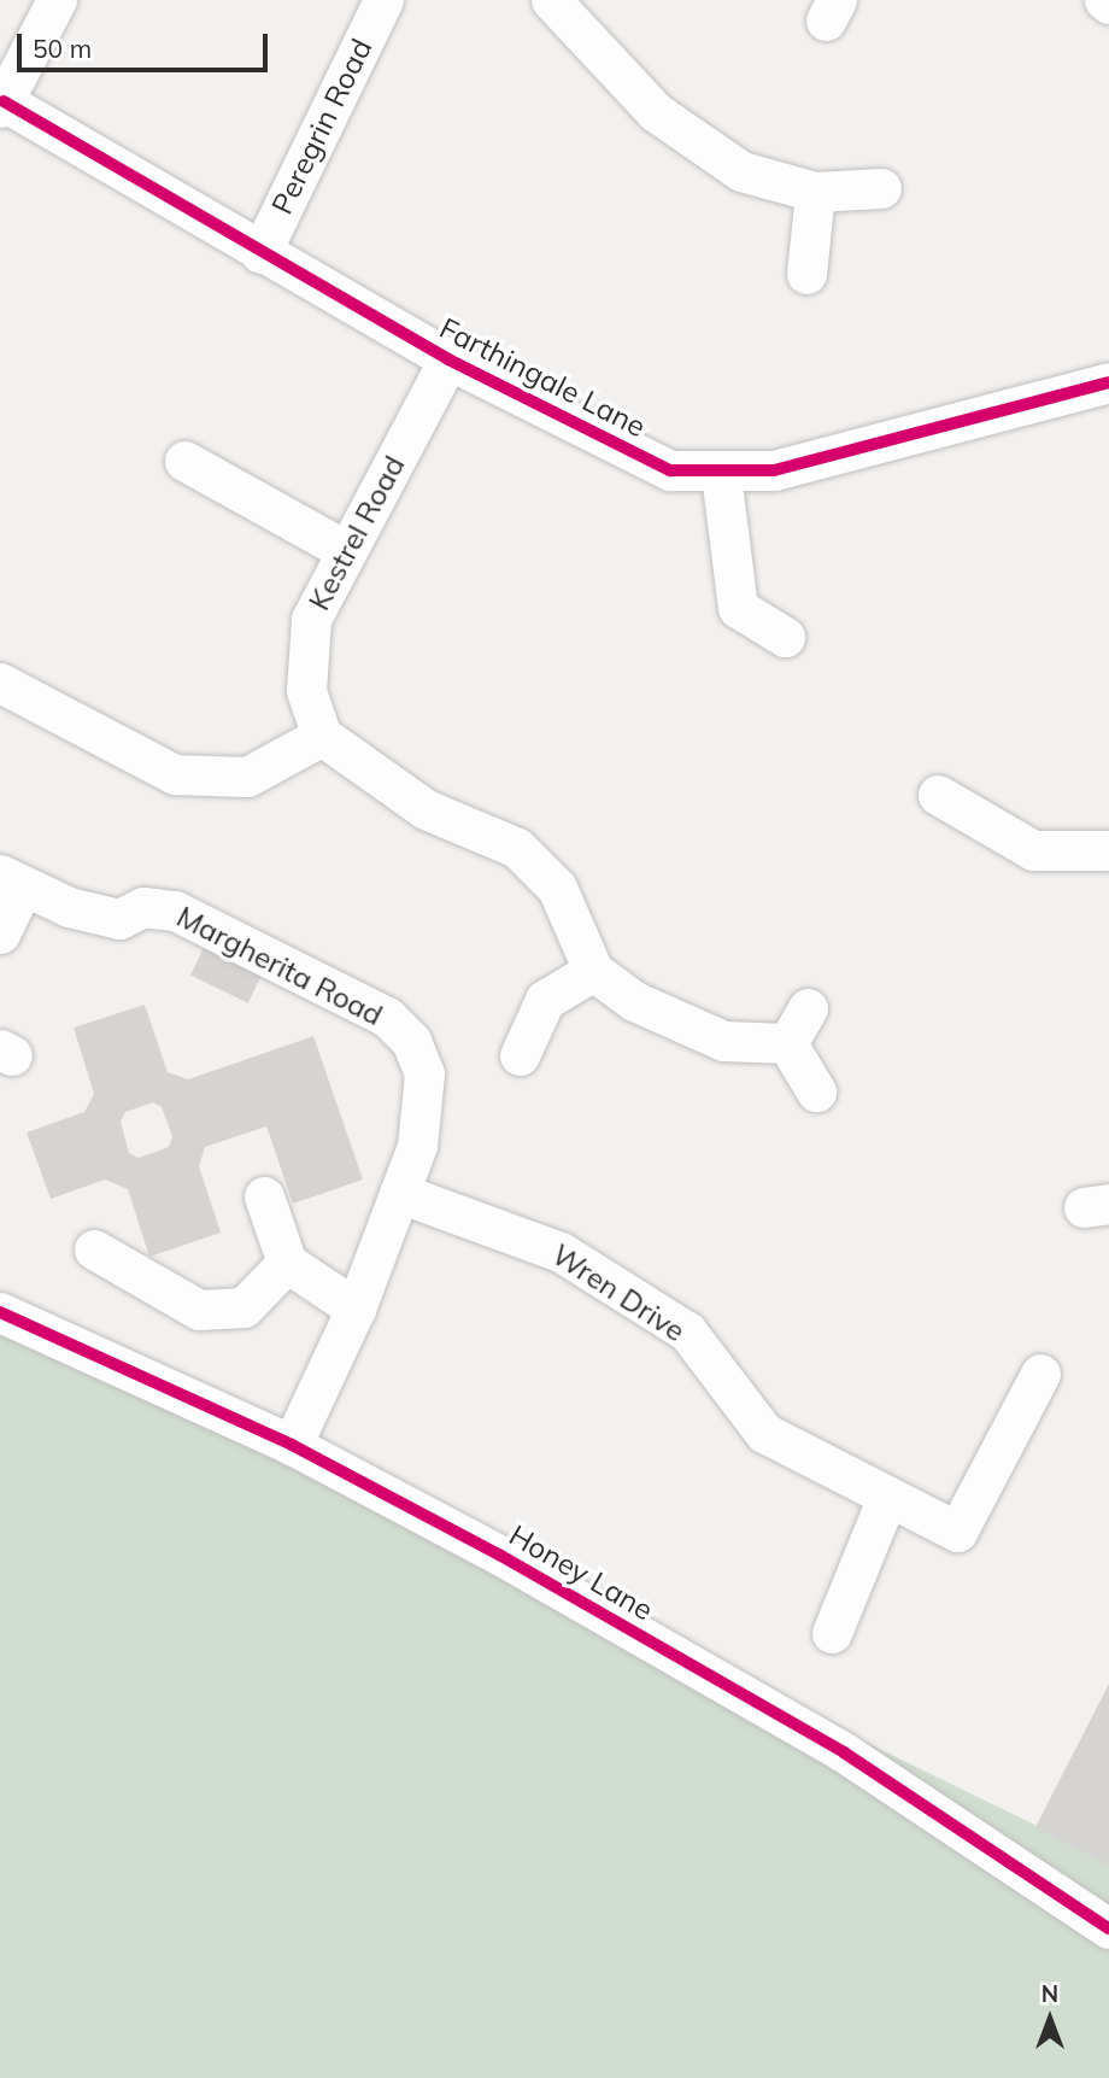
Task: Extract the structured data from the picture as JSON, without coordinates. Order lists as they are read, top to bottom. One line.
{"streets":{"street":["Peregrin Road","Farthingale Lane","Kestrel Road","Margherita Road","Wren Drive","Honey Lane"]},"crossings":[["Peregrin Road","Farthingale Lane"],["Farthingale Lane","Kestrel Road"],["Margherita Road","Wren Drive"],["Margherita Road","Honey Lane"]],"scale_bar":"50 m","north":"top"}
